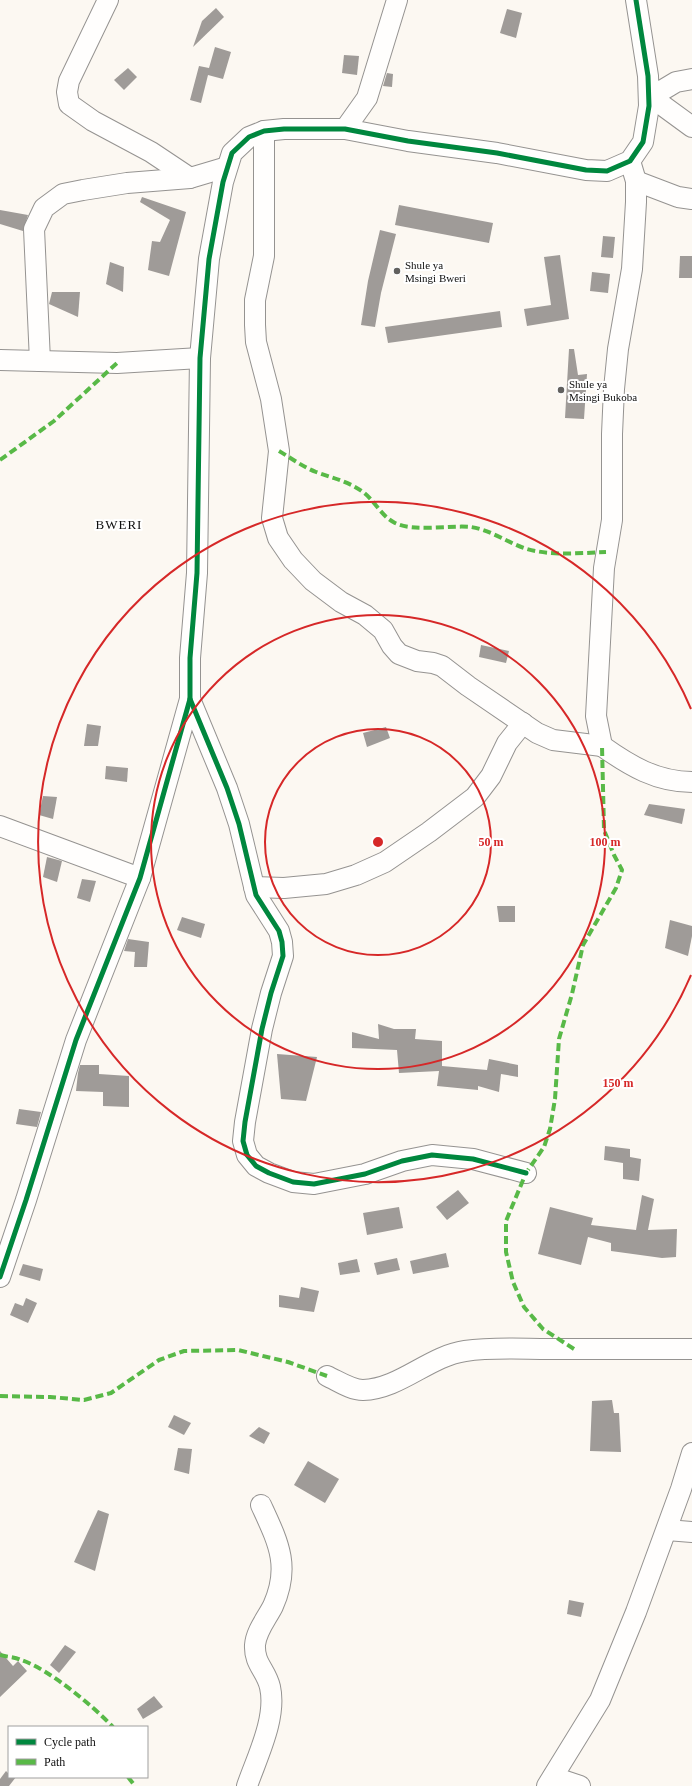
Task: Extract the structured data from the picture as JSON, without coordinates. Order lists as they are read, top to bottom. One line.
{"districts":["BWERI"],"places":["Shule ya Msingi Bweri","Shule ya Msingi Bukoba"],"legend":["Cycle path","Path"],"rings":["50 m","100 m","150 m"]}
